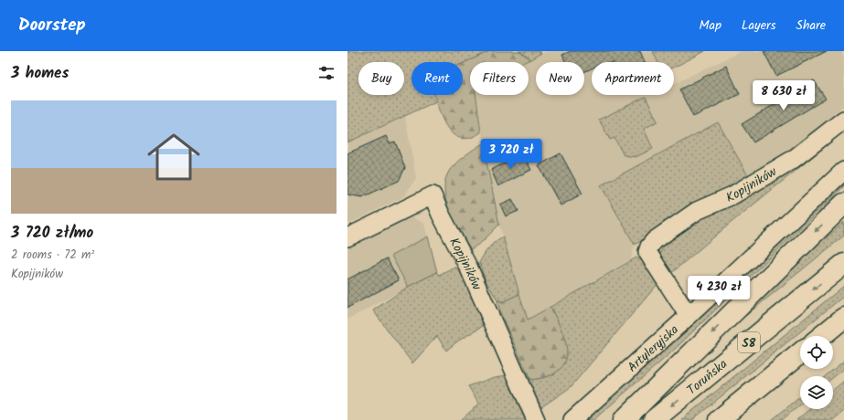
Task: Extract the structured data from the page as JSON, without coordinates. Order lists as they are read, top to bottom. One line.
{"streets":{"highway":["S8","Toruńska"],"street":["Kopijników","Artyleryjska"]},"crossings":[["Kopijników","Artyleryjska"]],"page":{"header":"Doorstep","nav":["Map","Layers","Share"],"heading":"3 homes","chip":["Buy","Rent","Filters","New","Apartment"],"price":["8 630 zł","3 720 zł","4 230 zł"],"list":[{"name":"3 720 zł/mo","note":"2 rooms · 72 m² · Kopijników"}]}}
